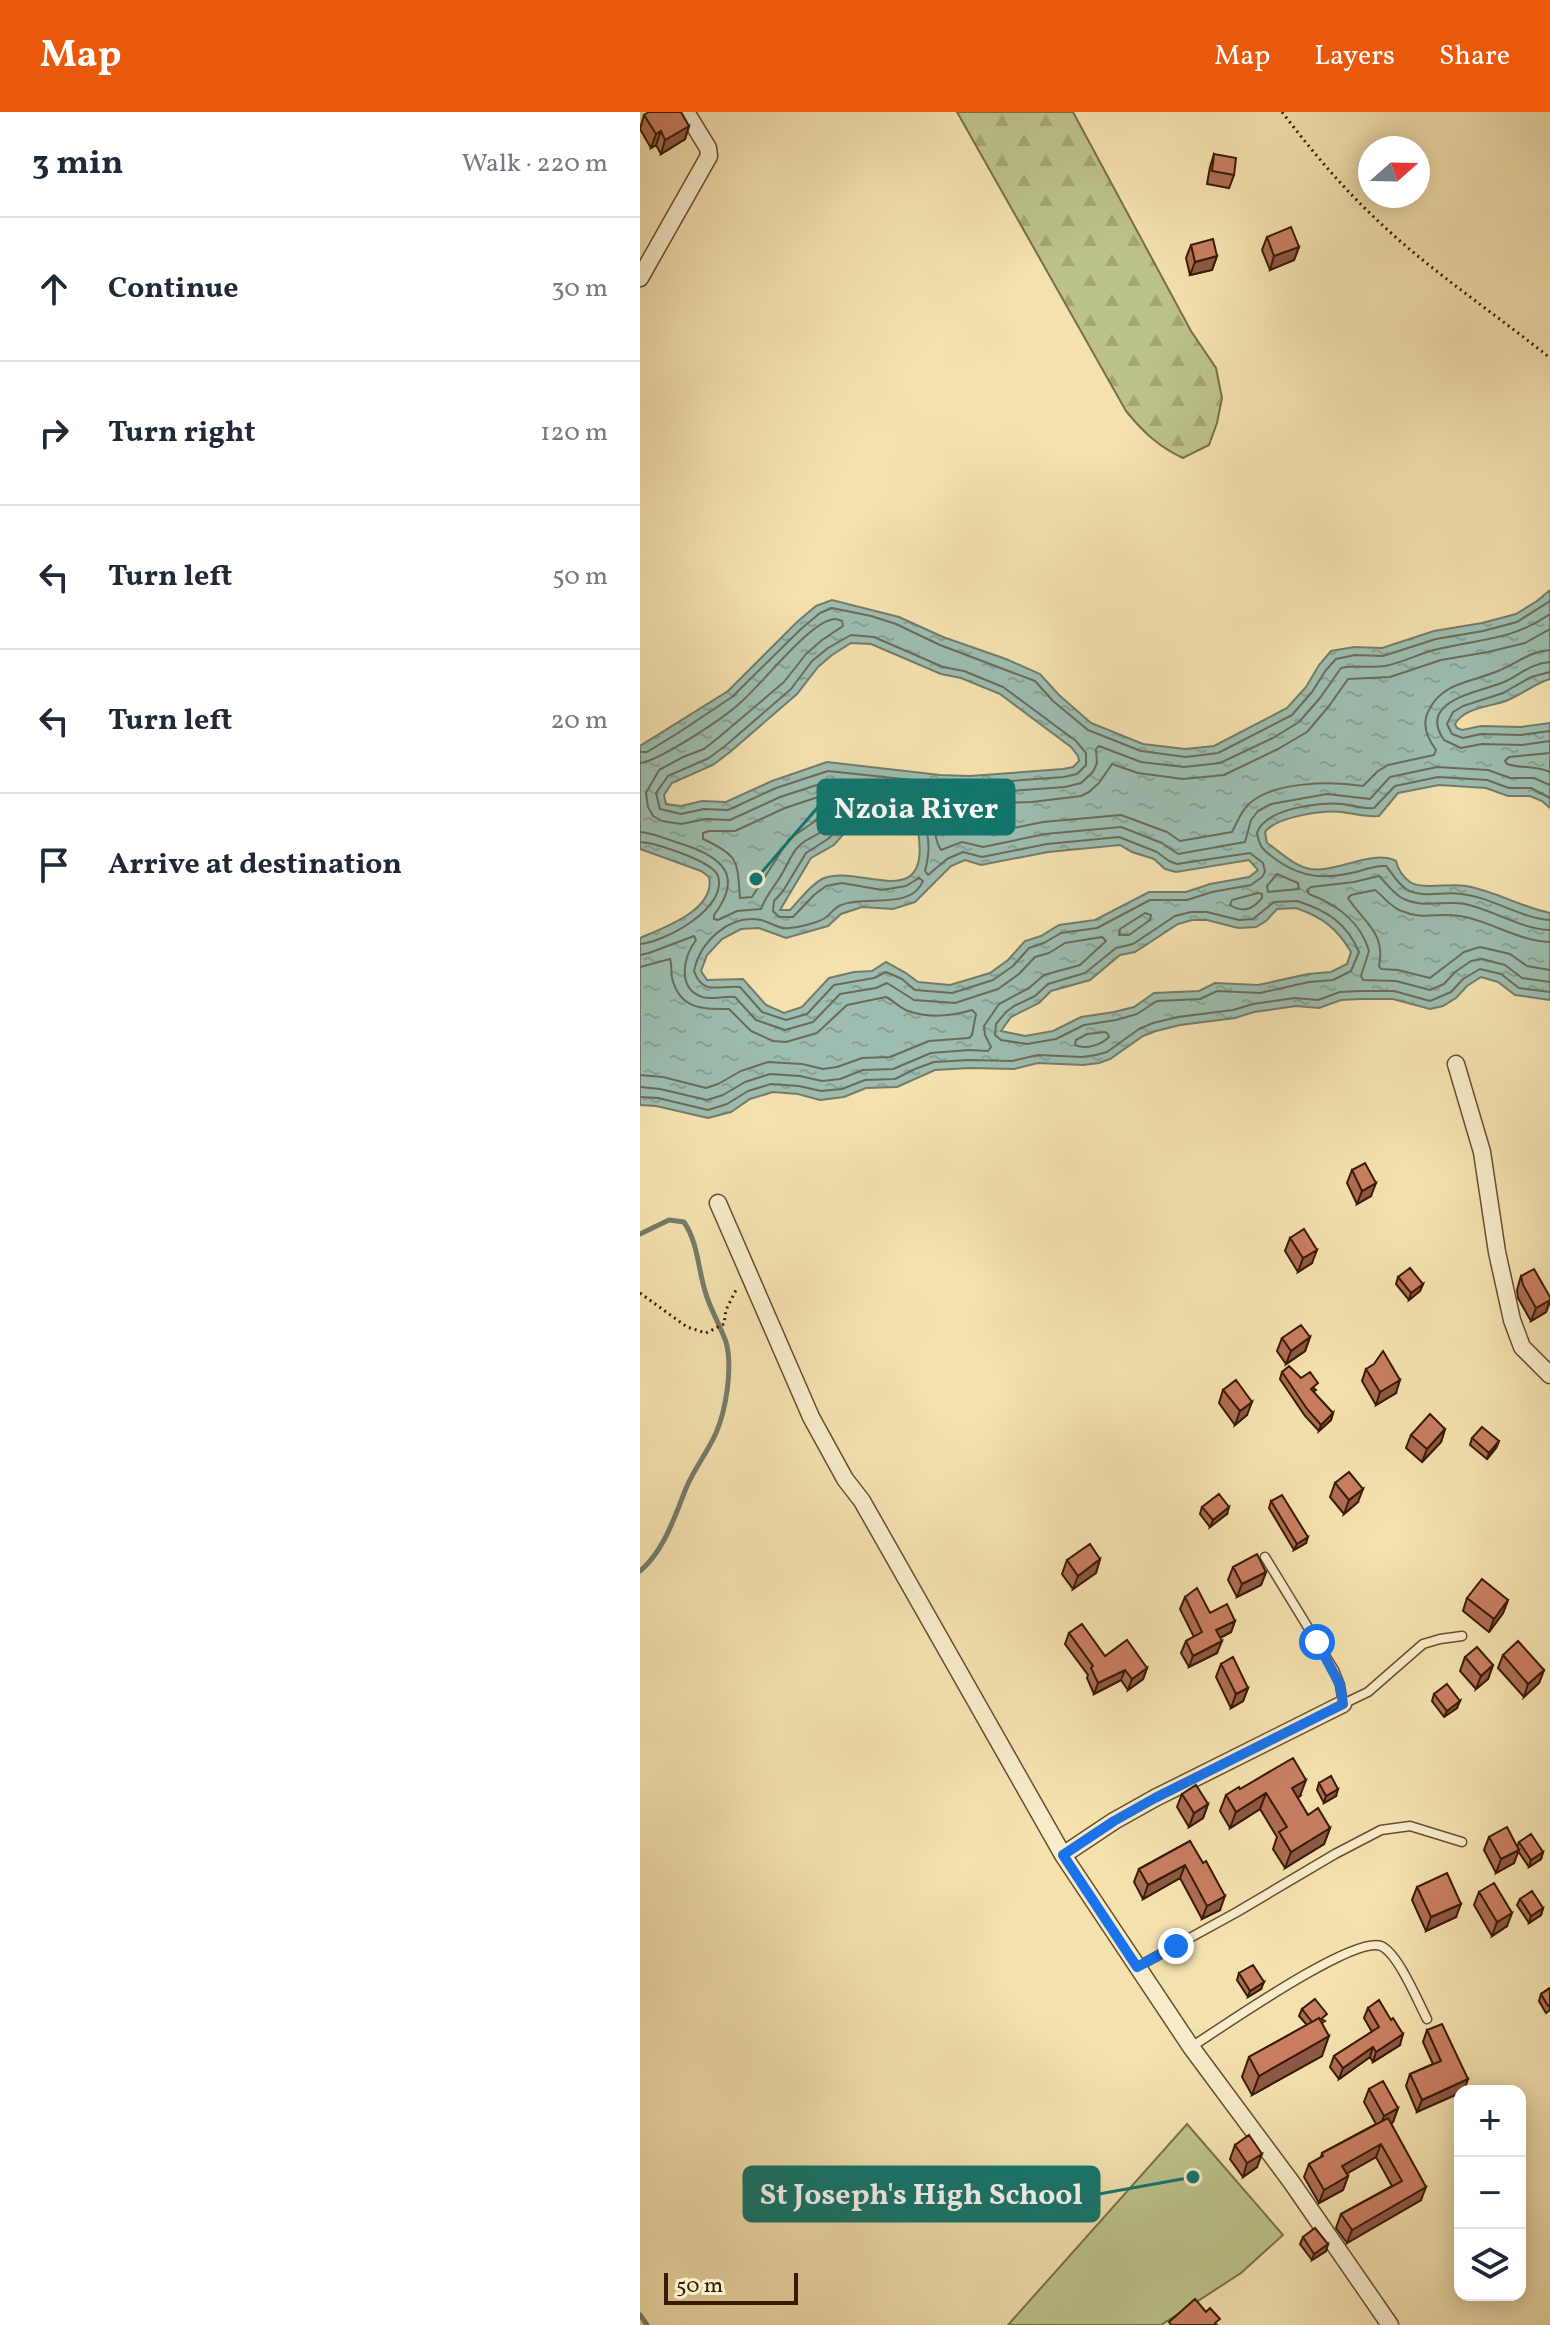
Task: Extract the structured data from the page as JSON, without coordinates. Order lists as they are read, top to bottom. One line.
{"places":["Nzoia River","St Joseph's High School"],"scale_bar":"50 m","north":"right","page":{"header":"Map","nav":["Map","Layers","Share"],"heading":["3 min","Walk · 220 m"],"list":[["Continue","30 m"],["Turn right","120 m"],["Turn left","50 m"],["Turn left","20 m"],"Arrive at destination"],"map_buttons":["+","−"],"scale":"50 m"}}
